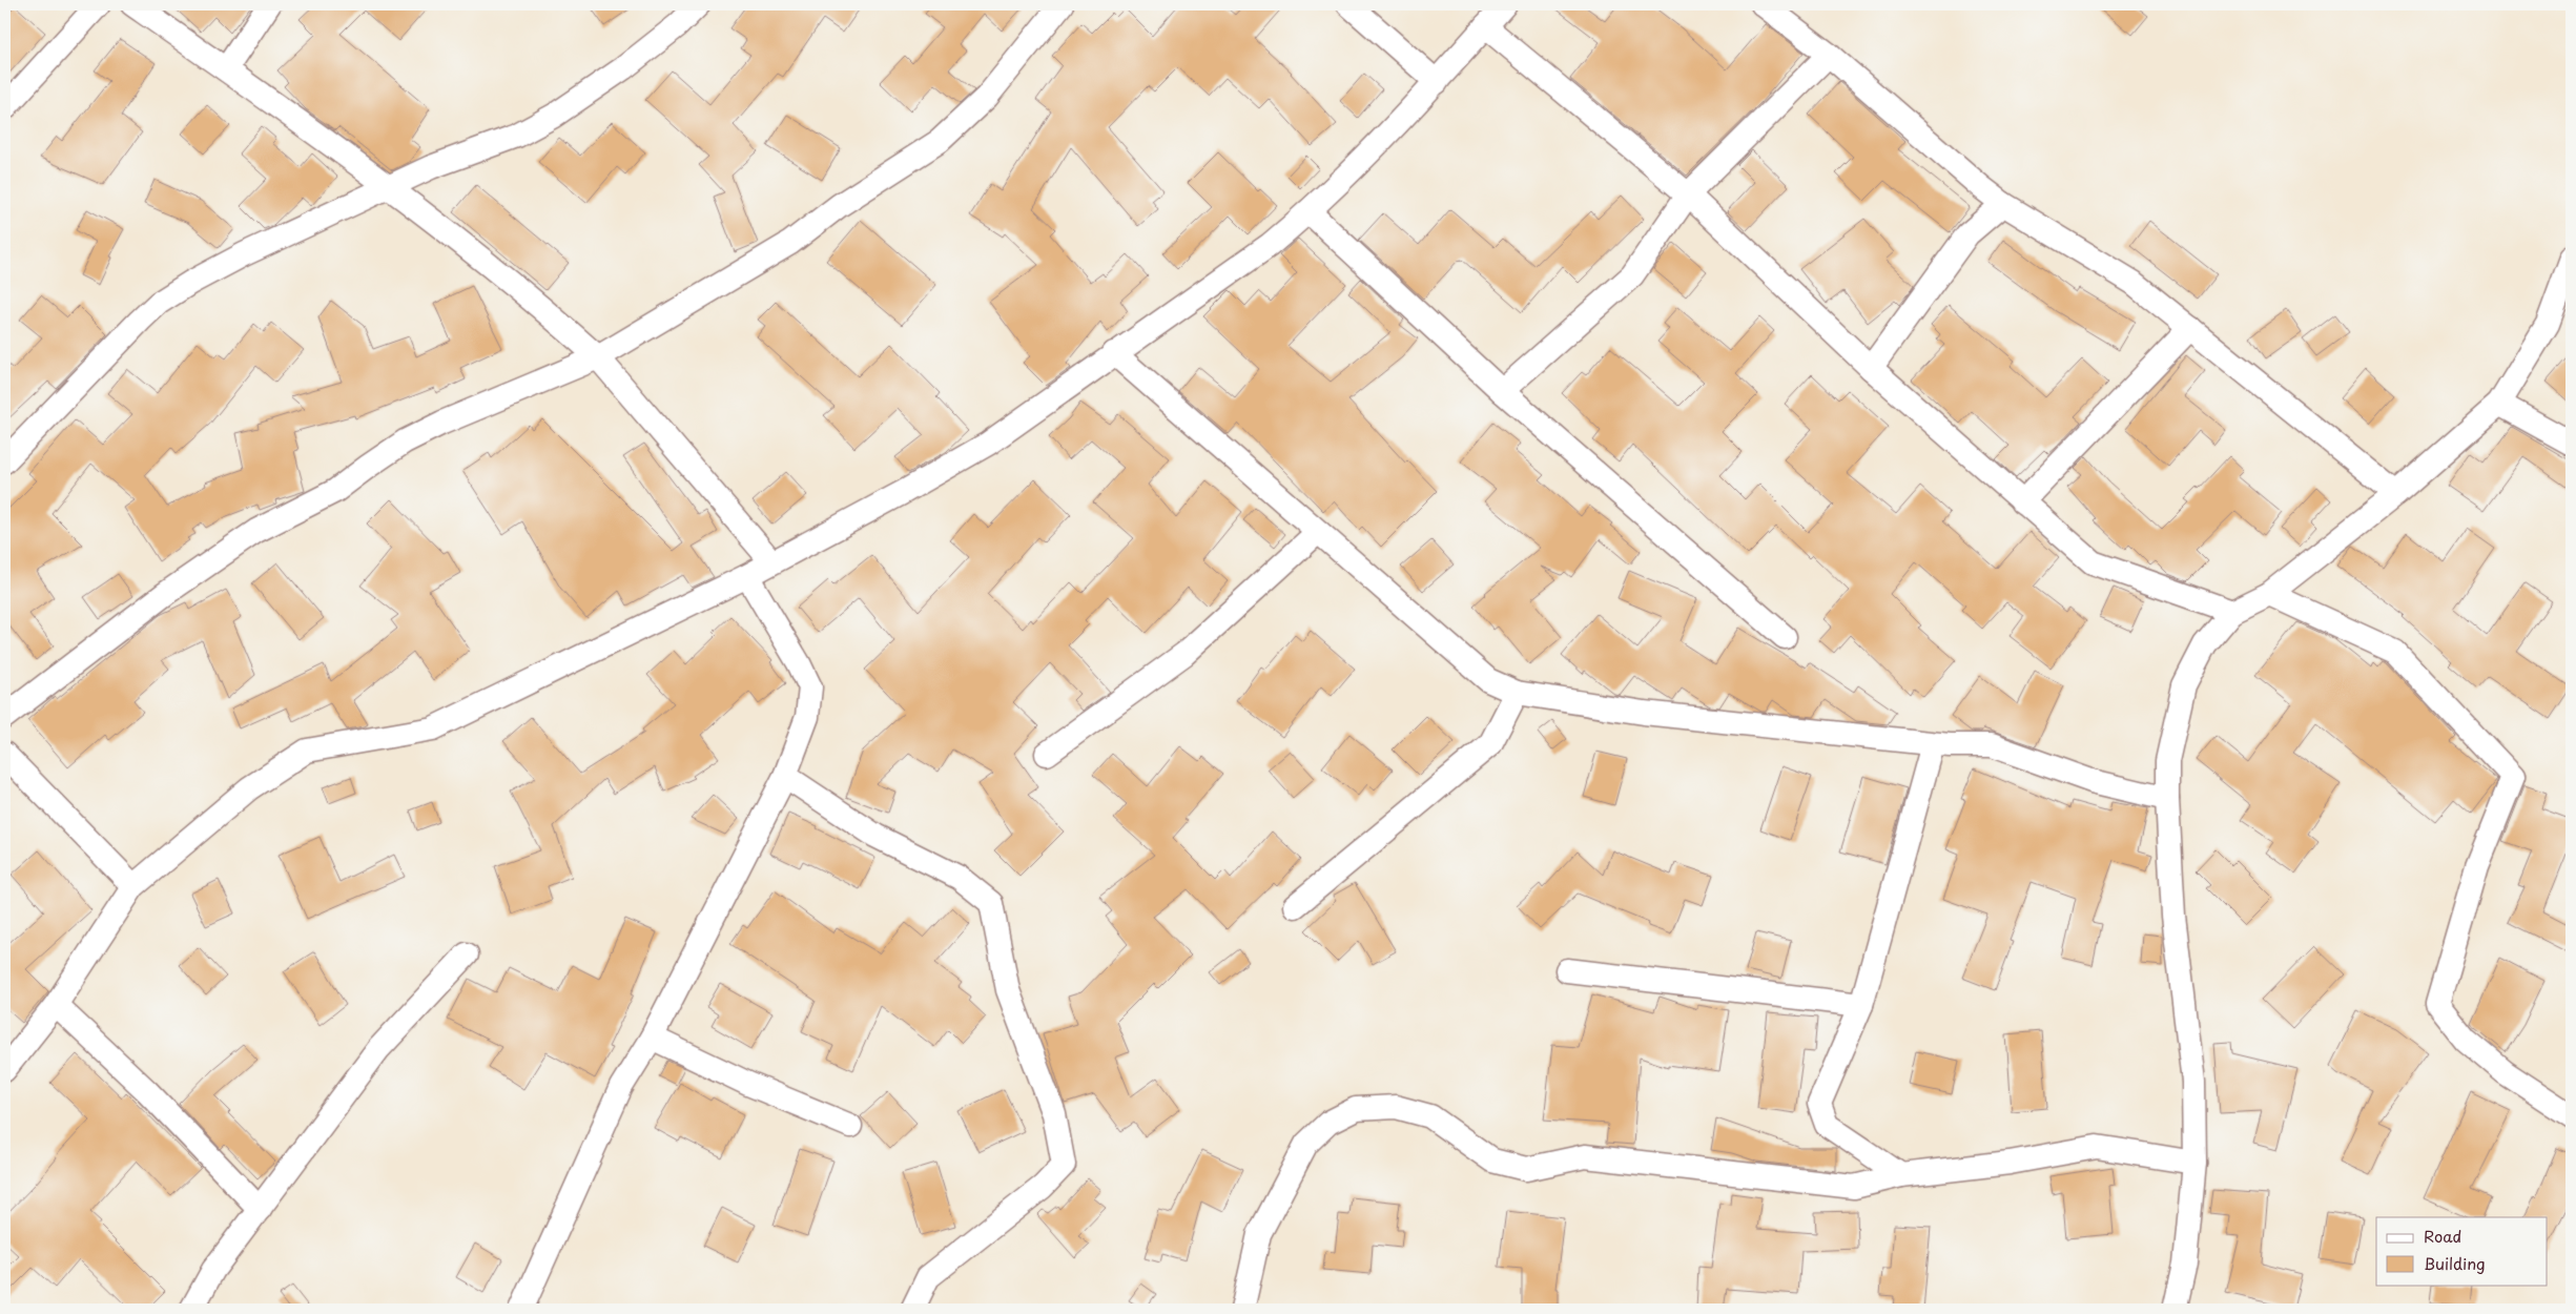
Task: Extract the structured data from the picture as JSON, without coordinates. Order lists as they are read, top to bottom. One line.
{"legend":["Road","Building"]}
